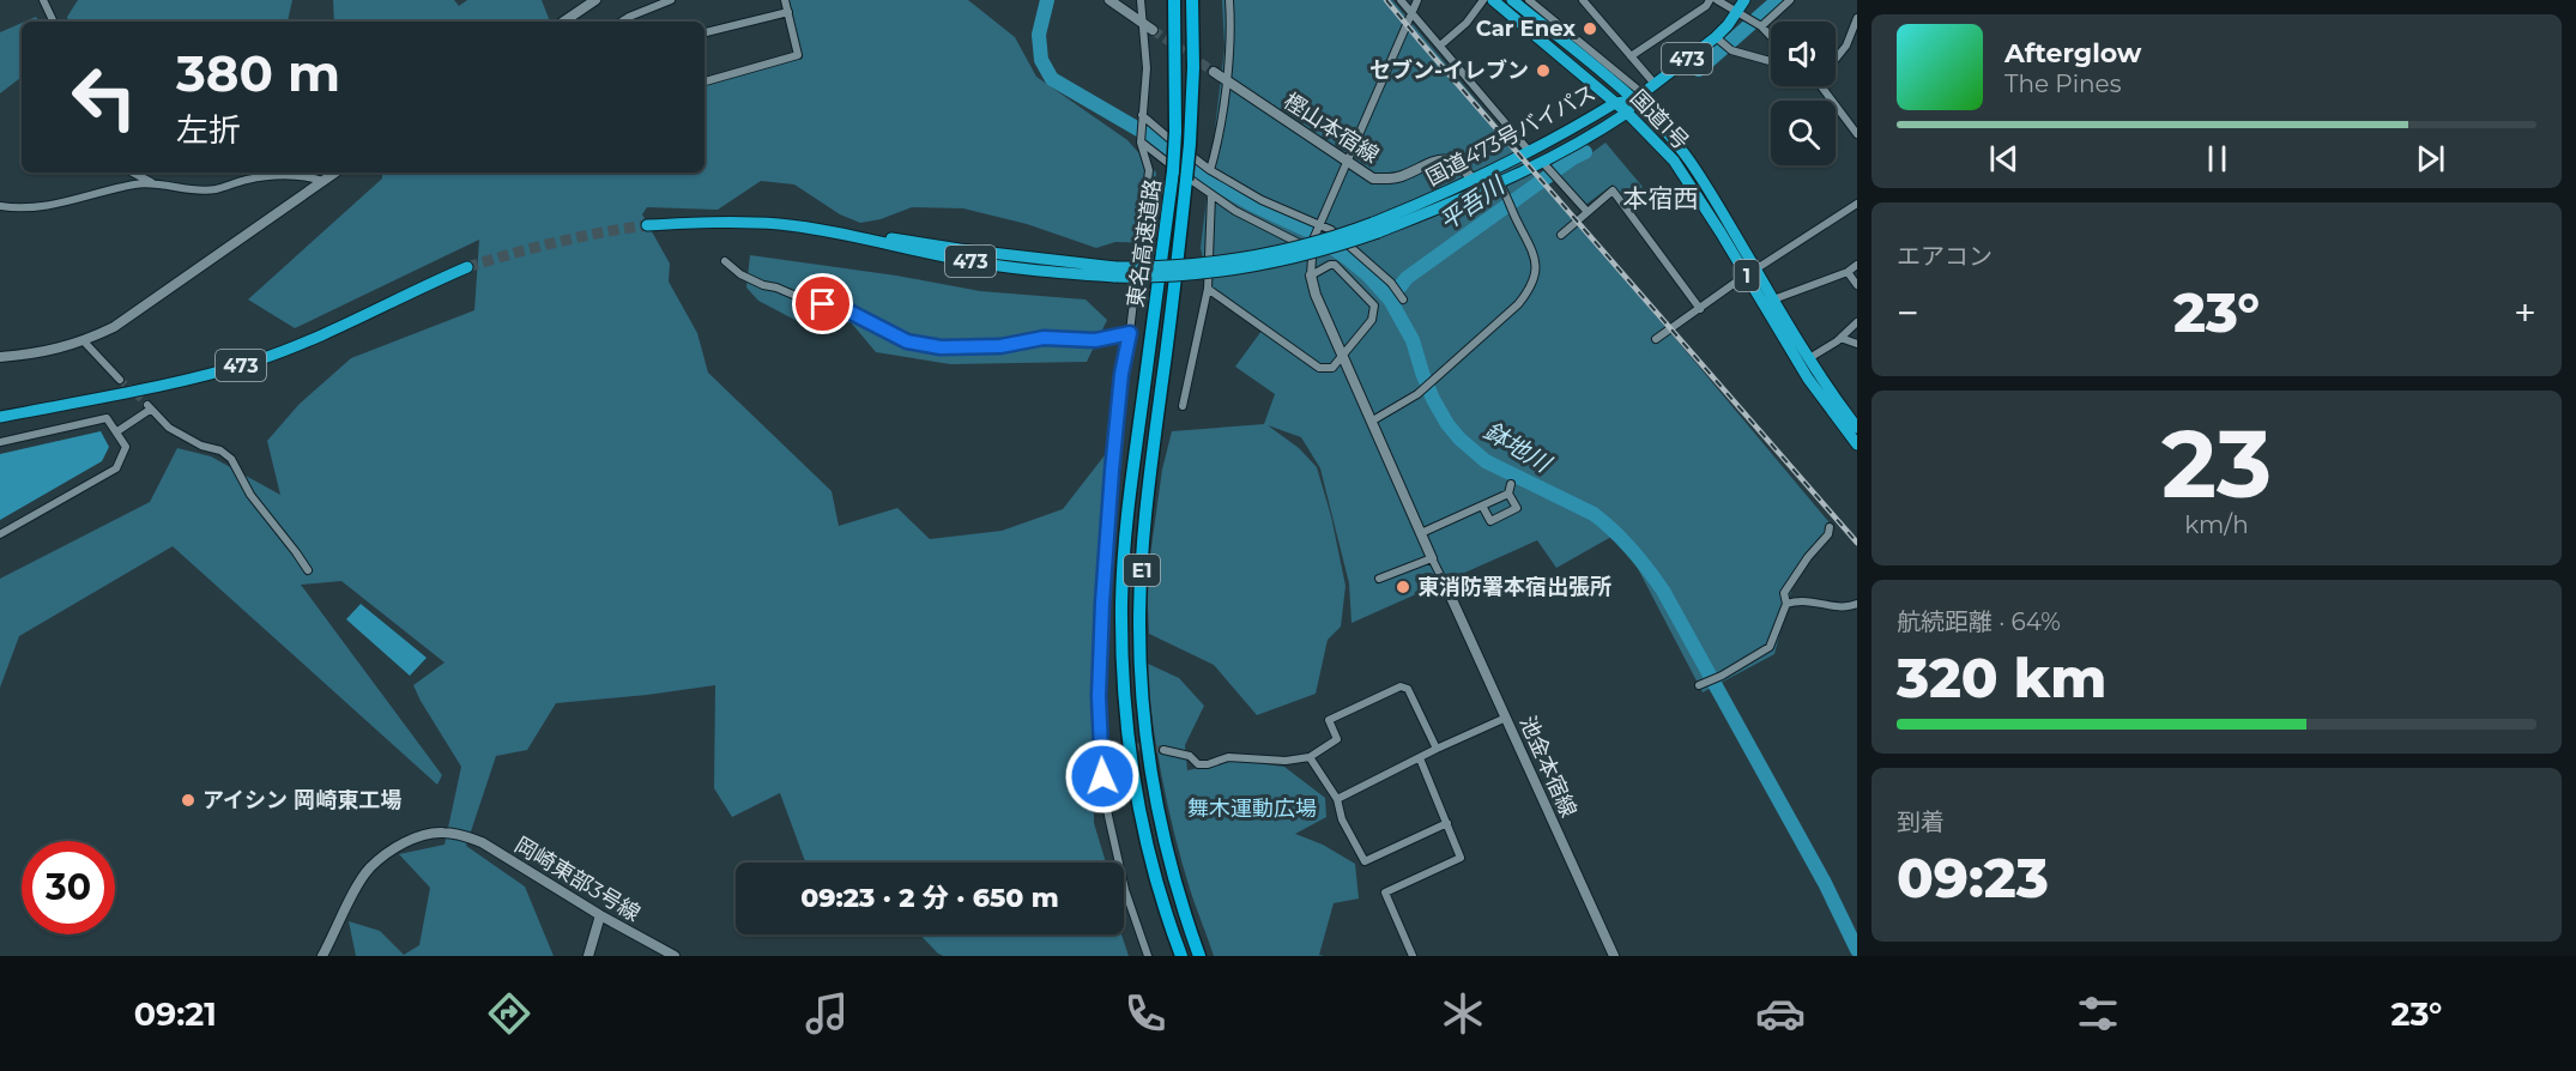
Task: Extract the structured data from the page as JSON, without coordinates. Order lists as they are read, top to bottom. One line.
{"streets":{"highway":["473","国道1号","国道473号バイパス","東名高速道路","1","E1"],"street":["樫山本宿線","池金本宿線","岡崎東部3号線"]},"crossings":[["473","国道1号"],["473","国道473号バイパス"],["国道1号","国道473号バイパス"],["樫山本宿線","国道473号バイパス"]],"districts":["本宿西"],"water":["平吾川","鉢地川"],"parks":["舞木運動広場"],"places":["Car Enex","セブン-イレブン","東消防署本宿出張所","アイシン 岡崎東工場"],"page":{"turn":["380 m","左折"],"song":["Afterglow","The Pines"],"tile":["エアコン",["23","km/h"],["航続距離 · 64%","320 km"],["到着","09:23"]],"heat":["−","23°","+"],"limit":"30","trip":"09:23 · 2 分 · 650 m","tabs":["09:21","23°"]}}
